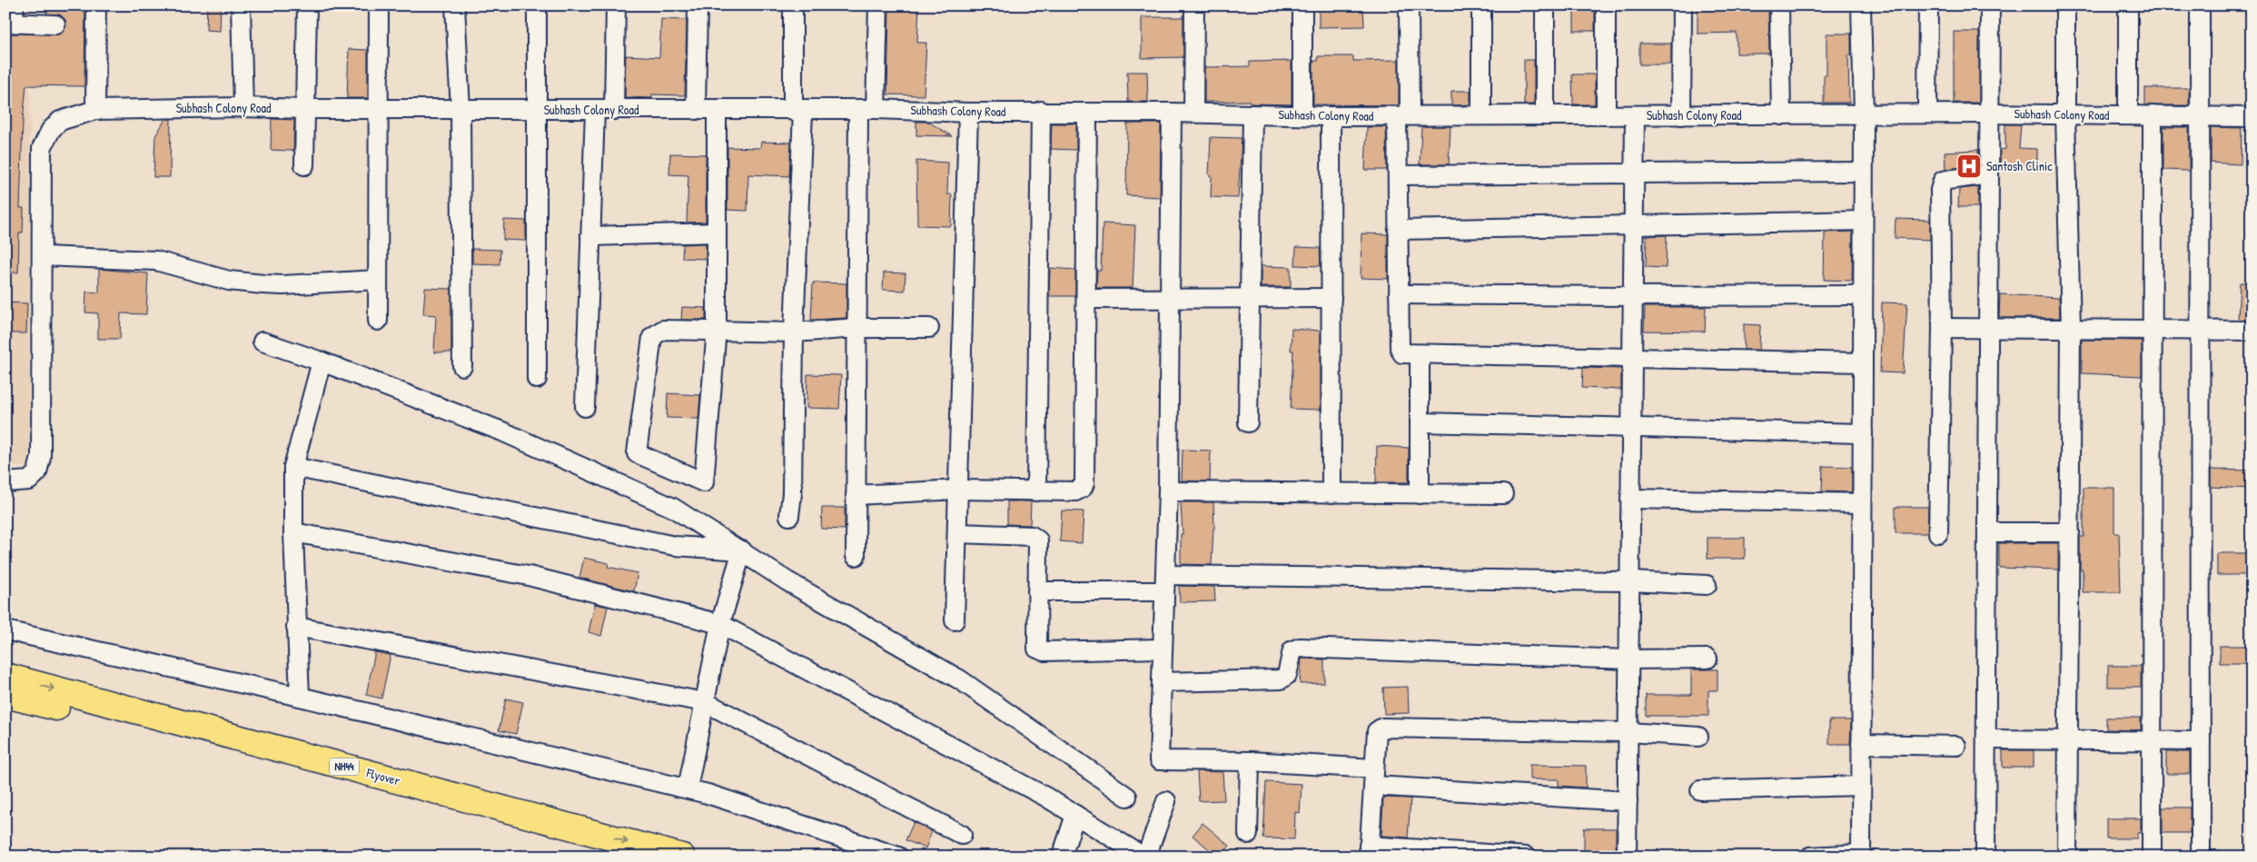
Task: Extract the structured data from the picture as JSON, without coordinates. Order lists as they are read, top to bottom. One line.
{"streets":{"highway":["NH44","Flyover"],"street":["Subhash Colony Road"]},"places":{"hospital":["Santosh Clinic"]}}
